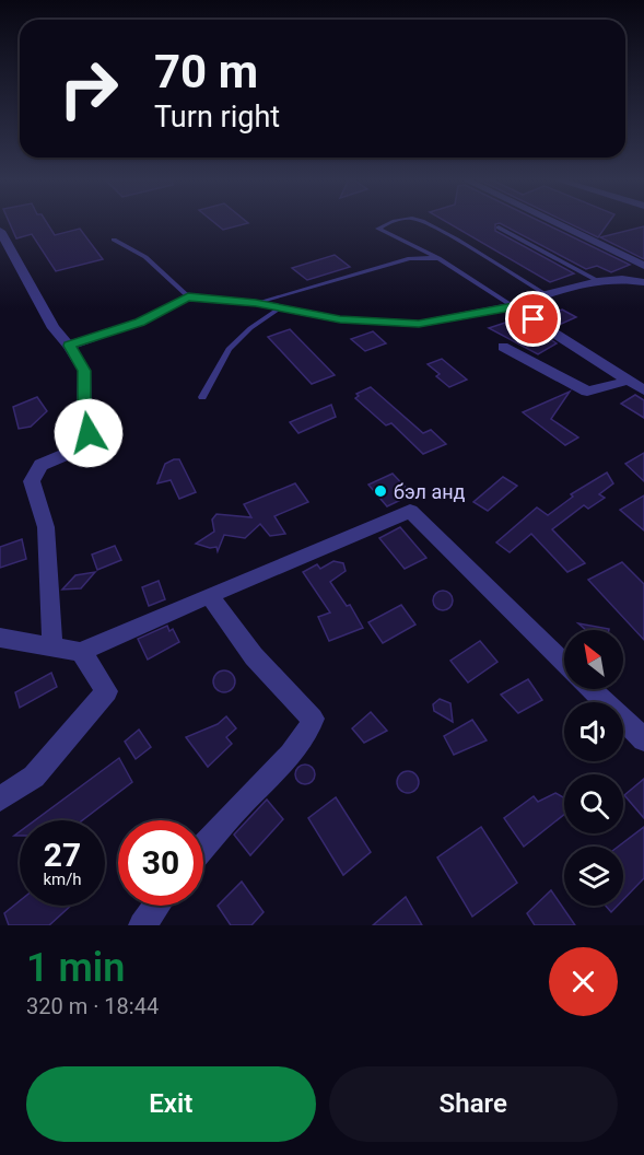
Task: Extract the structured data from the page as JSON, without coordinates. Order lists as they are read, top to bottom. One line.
{"places":["бэл анд"],"north":"top left","page":{"turn":["70 m","Turn right"],"speed":"27 km/h","limit":"30","heading":["1 min","320 m · 18:44"],"buttons":["Exit","Share"]}}
